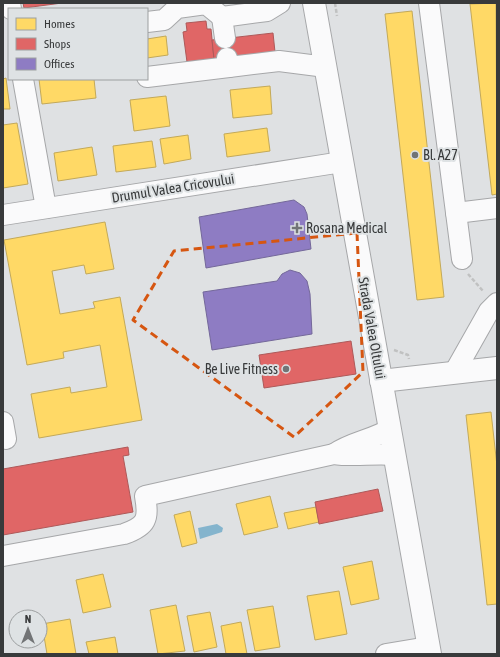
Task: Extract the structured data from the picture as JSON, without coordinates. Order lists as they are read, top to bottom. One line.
{"streets":{"main road":["Strada Valea Oltului"],"street":["Drumul Valea Cricovului"]},"crossings":[["Drumul Valea Cricovului","Strada Valea Oltului"]],"places":{"other":["Bl. A27","Be Live Fitness"],"health":["Rosana Medical"]},"legend":["Homes","Shops","Offices"],"north":"top"}
